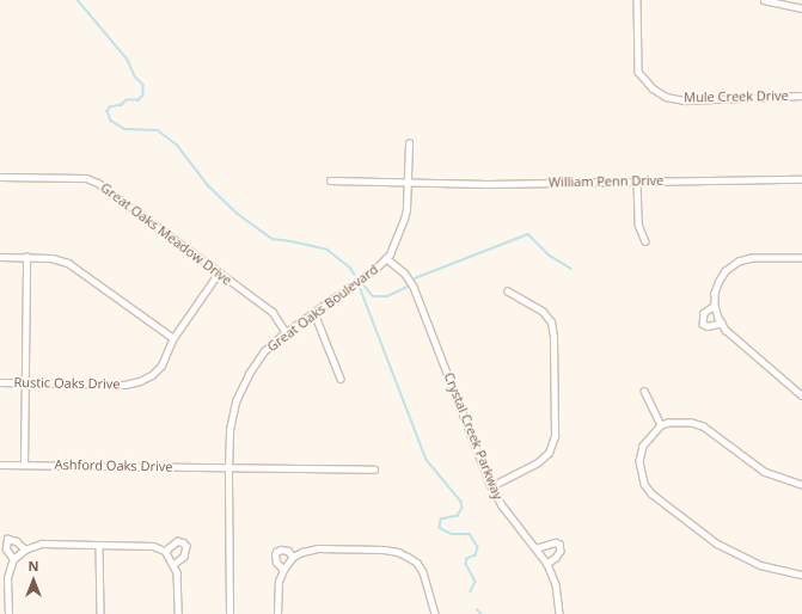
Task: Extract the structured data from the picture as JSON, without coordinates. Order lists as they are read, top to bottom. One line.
{"streets":{"street":["Mule Creek Drive","William Penn Drive","Great Oaks Meadow Drive","Great Oaks Boulevard","Rustic Oaks Drive","Crystal Creek Parkway","Ashford Oaks Drive"]},"crossings":[["William Penn Drive","Great Oaks Boulevard"],["Great Oaks Meadow Drive","Great Oaks Boulevard"],["Great Oaks Meadow Drive","Rustic Oaks Drive"],["Great Oaks Boulevard","Crystal Creek Parkway"],["Great Oaks Boulevard","Ashford Oaks Drive"]],"north":"top"}
